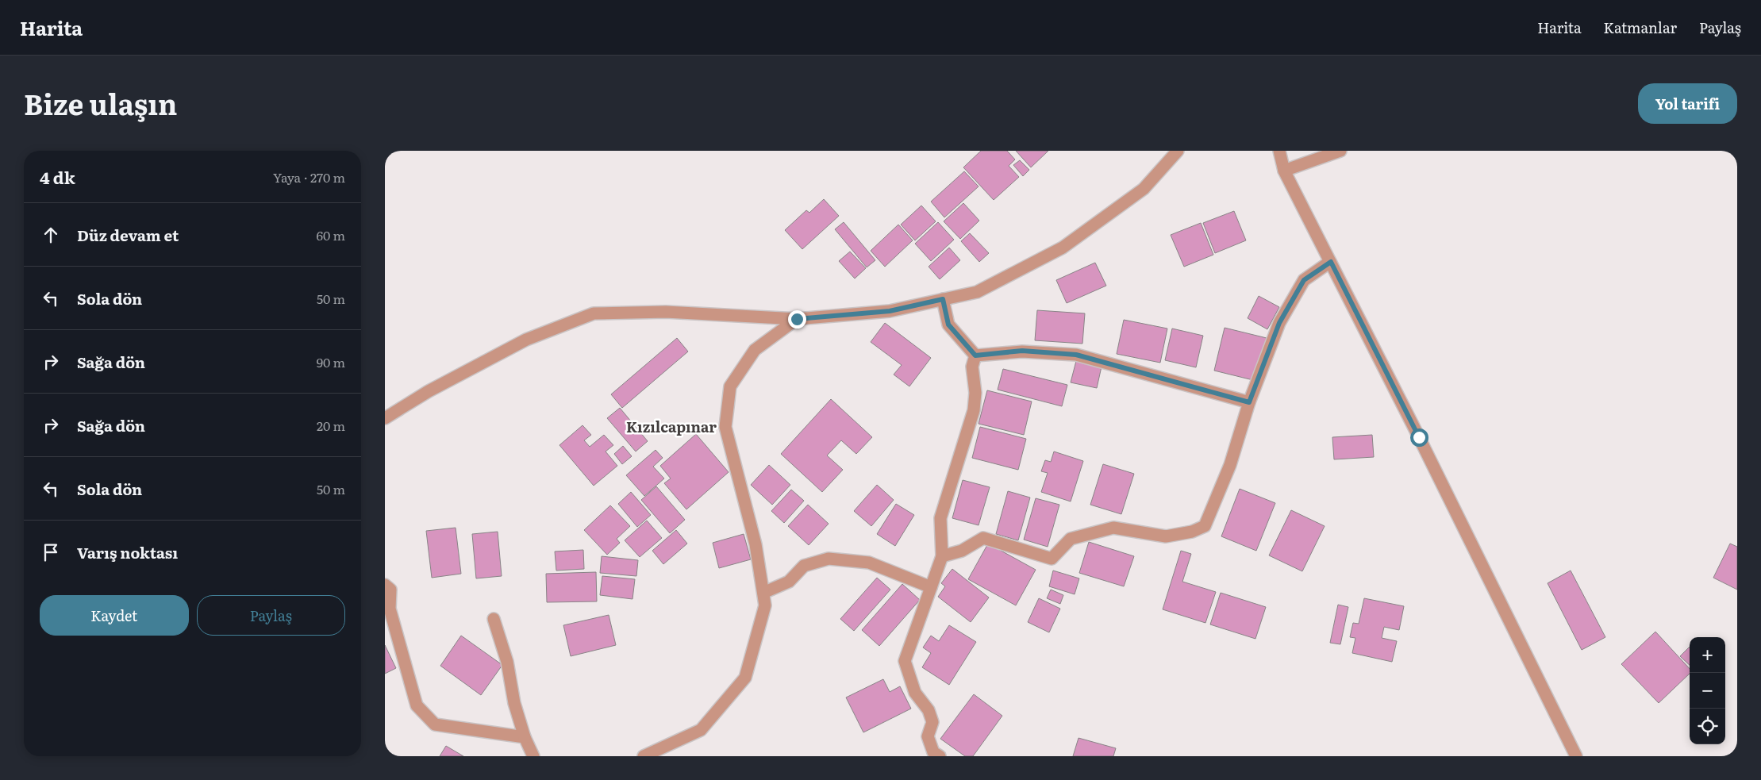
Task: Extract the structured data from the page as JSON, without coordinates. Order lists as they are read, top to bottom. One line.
{"districts":["Kızılcapınar"],"page":{"header":"Harita","nav":["Harita","Katmanlar","Paylaş"],"title":"Bize ulaşın","buttons":["Yol tarifi",["Kaydet","Paylaş"]],"heading":["4 dk","Yaya · 270 m"],"list":[["Düz devam et","60 m"],["Sola dön","50 m"],["Sağa dön","90 m"],["Sağa dön","20 m"],["Sola dön","50 m"],"Varış noktası"],"map_buttons":["+","−"]}}
